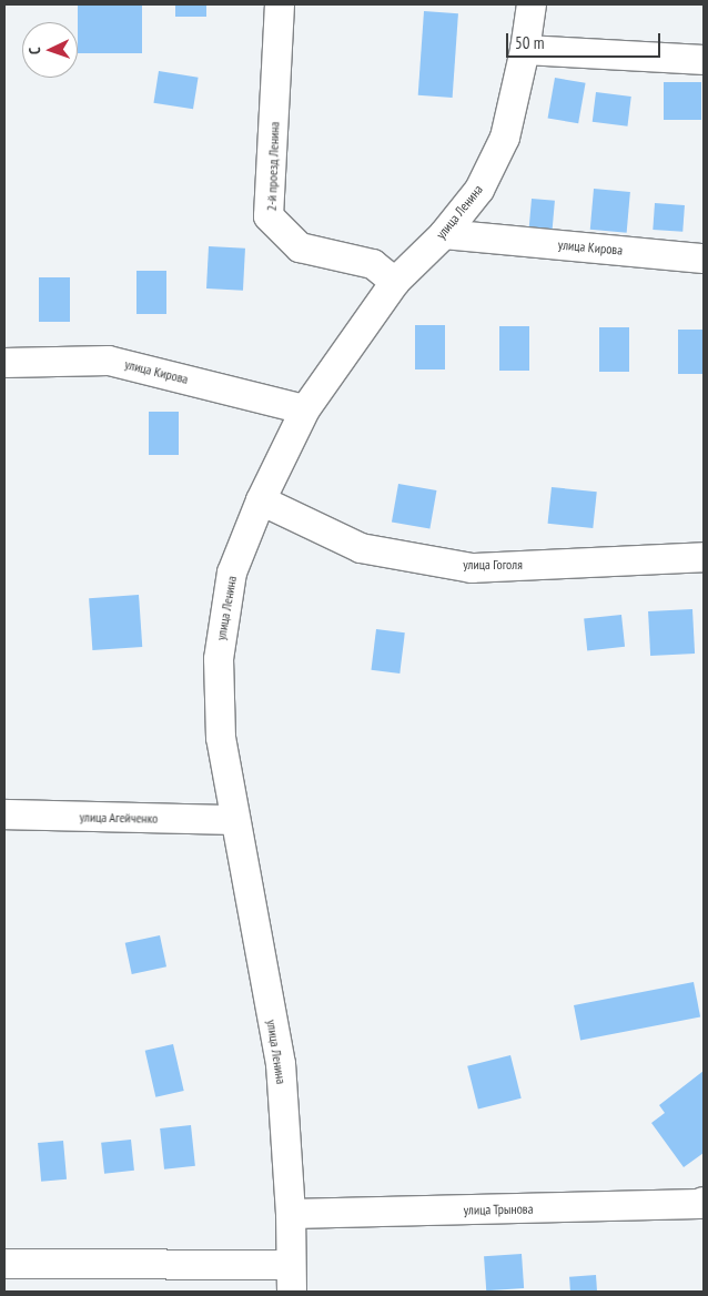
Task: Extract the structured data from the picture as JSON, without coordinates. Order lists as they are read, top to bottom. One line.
{"streets":{"street":["2-й проезд Ленина","улица Ленина","улица Кирова","улица Гоголя","улица Агейченко","улица Трынова"]},"crossings":[["2-й проезд Ленина","улица Ленина"],["улица Ленина","улица Кирова"],["улица Ленина","улица Гоголя"],["улица Ленина","улица Агейченко"],["улица Ленина","улица Трынова"]],"scale_bar":"50 m","north":"left"}
